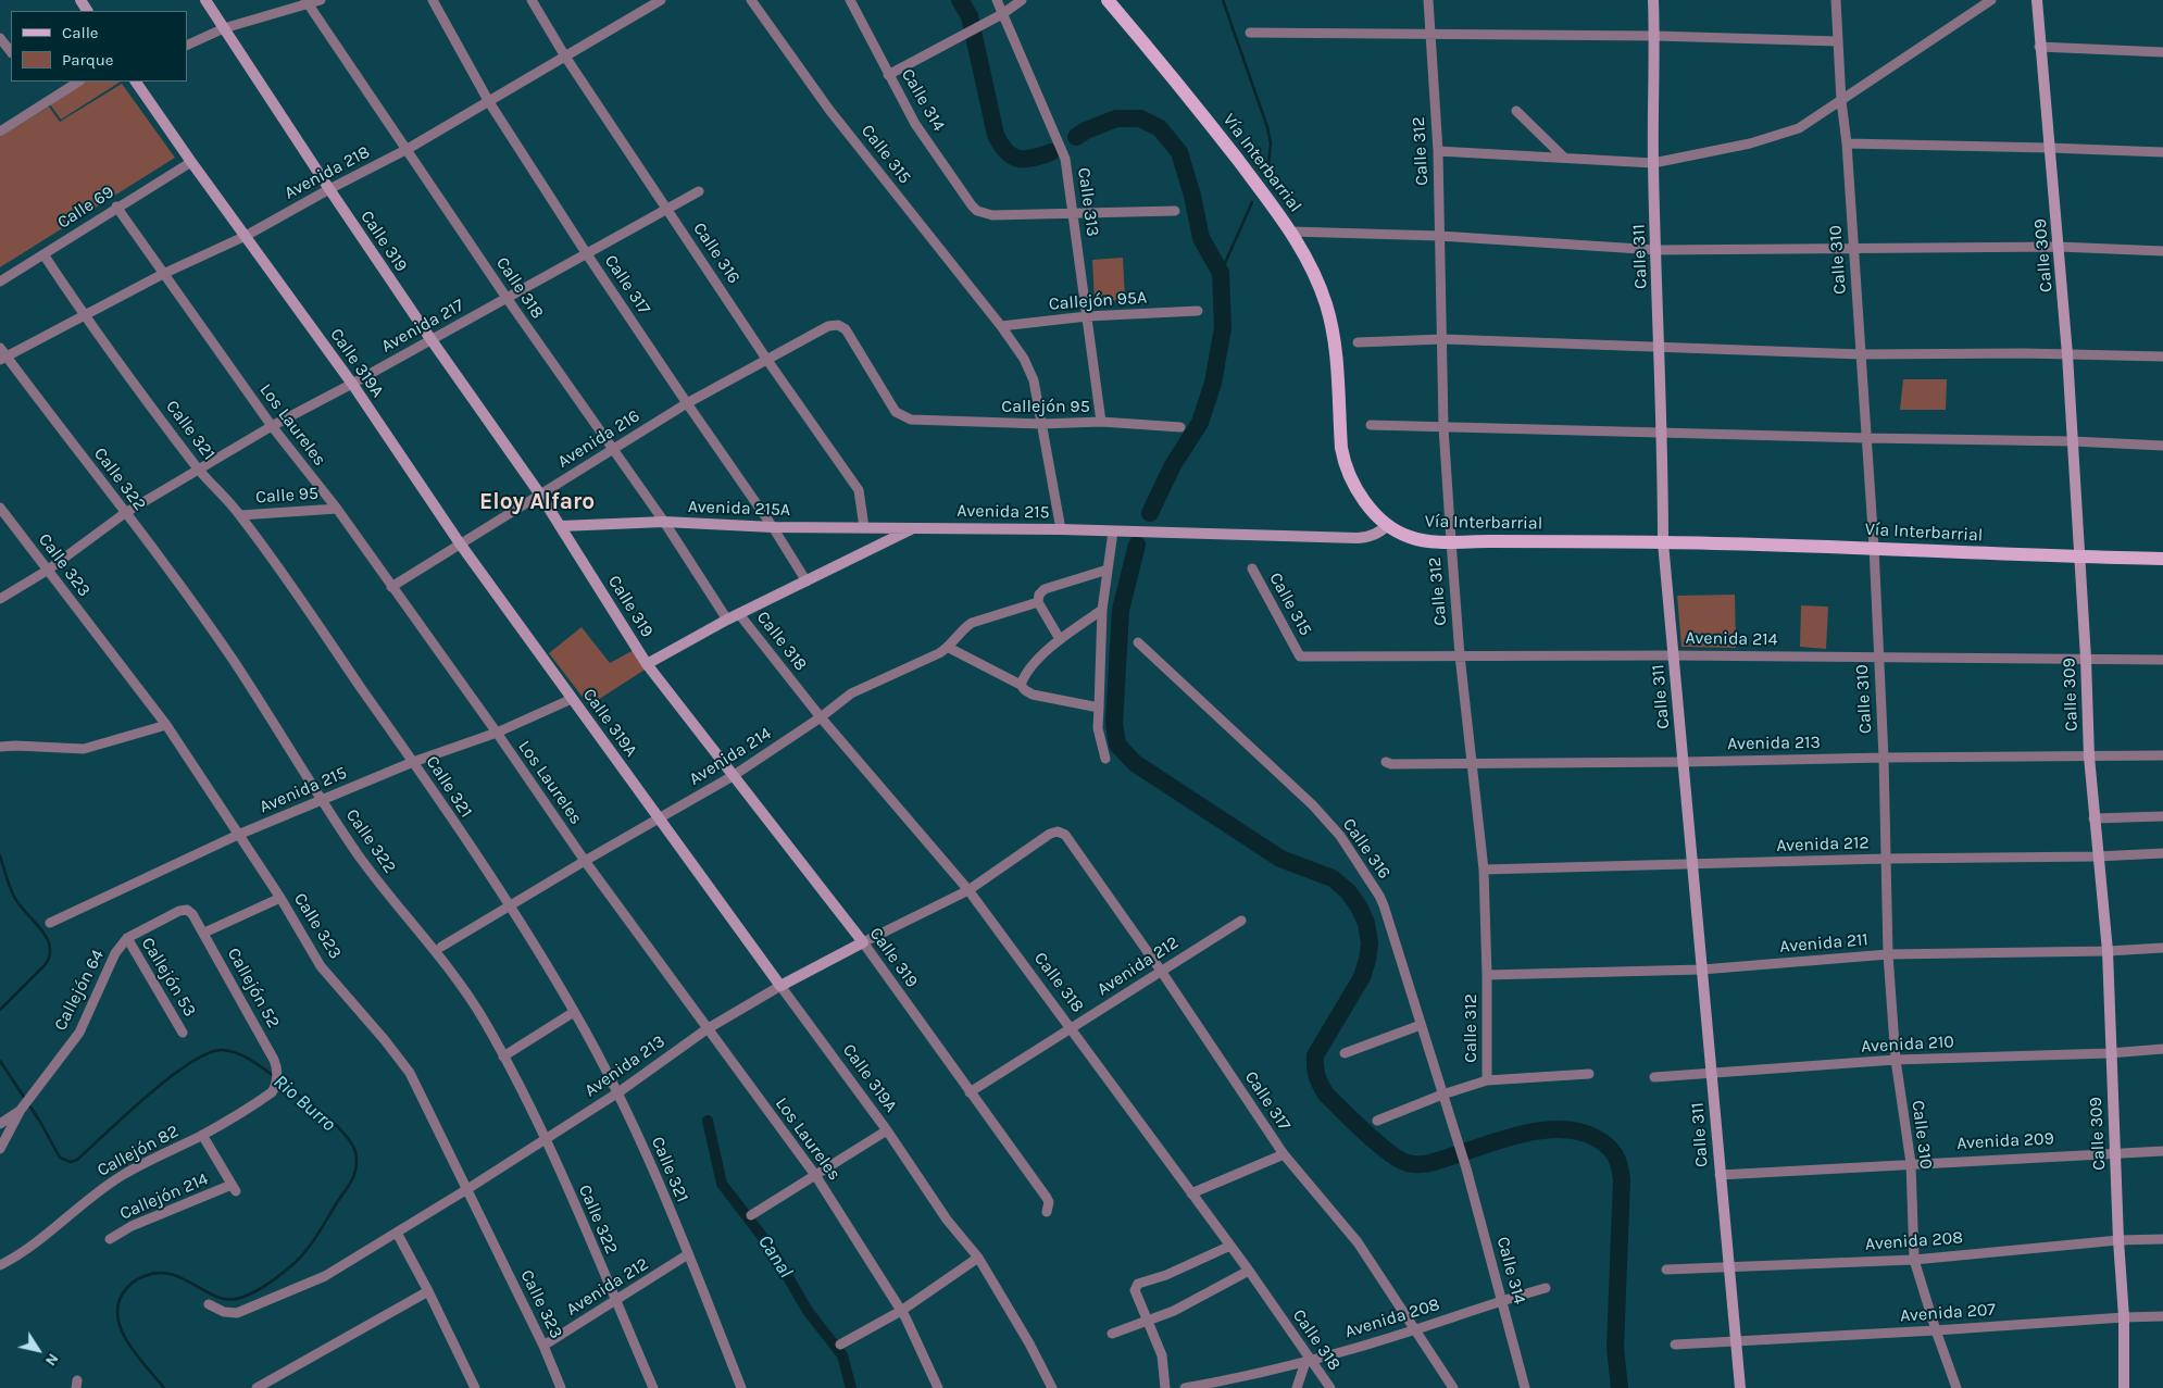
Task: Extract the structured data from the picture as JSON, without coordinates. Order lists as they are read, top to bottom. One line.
{"streets":{"main road":["Vía Interbarrial"],"street":["Calle 314","Calle 312","Calle 315","Avenida 218","Calle 313","Calle 69","Calle 319","Calle 316","Calle 309","Calle 311","Calle 310","Calle 317","Calle 318","Callejón 95A","Avenida 217","Calle 319A","Callejón 95","Los Laureles","Calle 321","Avenida 216","Calle 322","Calle 95","Avenida 215A","Avenida 215","Calle 323","Avenida 214","Avenida 213","Avenida 212","Avenida 211","Callejón 53","Callejón 52","Callejón 64","Avenida 210","Avenida 209","Callejón 82","Callejón 214","Avenida 208","Avenida 207"]},"crossings":[["Calle 314","Calle 313"],["Calle 314","Calle 316"],["Calle 314","Avenida 208"],["Calle 312","Vía Interbarrial"],["Calle 312","Avenida 214"],["Calle 312","Avenida 213"],["Calle 312","Avenida 212"],["Calle 312","Avenida 211"],["Calle 315","Callejón 95A"],["Calle 315","Callejón 95"],["Calle 315","Avenida 215"],["Calle 315","Avenida 214"],["Vía Interbarrial","Calle 309"],["Vía Interbarrial","Calle 311"],["Vía Interbarrial","Calle 310"],["Vía Interbarrial","Avenida 215"],["Avenida 218","Calle 319"],["Avenida 218","Calle 316"],["Avenida 218","Calle 317"],["Avenida 218","Calle 318"],["Avenida 218","Calle 319A"],["Avenida 218","Los Laureles"],["Avenida 218","Calle 321"],["Avenida 218","Calle 322"],["Calle 313","Callejón 95A"],["Calle 313","Callejón 95"],["Calle 69","Calle 319A"],["Calle 69","Los Laureles"],["Calle 69","Calle 321"],["Calle 319","Avenida 217"],["Calle 319","Avenida 216"],["Calle 319","Avenida 215A"],["Calle 319","Avenida 215"],["Calle 319","Avenida 214"],["Calle 319","Avenida 213"],["Calle 319","Avenida 212"],["Calle 316","Avenida 217"],["Calle 316","Avenida 216"],["Calle 316","Avenida 215A"],["Calle 309","Avenida 214"],["Calle 309","Avenida 213"],["Calle 309","Avenida 212"],["Calle 309","Avenida 211"],["Calle 309","Avenida 210"],["Calle 309","Avenida 209"],["Calle 309","Avenida 208"],["Calle 309","Avenida 207"],["Calle 311","Avenida 214"],["Calle 311","Avenida 213"],["Calle 311","Avenida 212"],["Calle 311","Avenida 211"],["Calle 311","Avenida 210"],["Calle 311","Avenida 209"],["Calle 311","Avenida 208"],["Calle 311","Avenida 207"],["Calle 310","Avenida 214"],["Calle 310","Avenida 213"],["Calle 310","Avenida 212"],["Calle 310","Avenida 211"],["Calle 310","Avenida 210"],["Calle 310","Avenida 209"],["Calle 310","Avenida 208"],["Calle 310","Avenida 207"],["Calle 317","Avenida 217"],["Calle 317","Avenida 216"],["Calle 317","Avenida 215A"],["Calle 317","Avenida 215"],["Calle 317","Avenida 213"],["Calle 317","Avenida 212"],["Calle 317","Avenida 208"],["Calle 318","Avenida 217"],["Calle 318","Avenida 216"],["Calle 318","Avenida 215A"],["Calle 318","Avenida 215"],["Calle 318","Avenida 214"],["Calle 318","Avenida 213"],["Calle 318","Avenida 212"],["Calle 318","Avenida 208"],["Avenida 217","Calle 319A"],["Avenida 217","Los Laureles"],["Avenida 217","Calle 321"],["Avenida 217","Calle 322"],["Avenida 217","Calle 323"],["Calle 319A","Avenida 216"],["Calle 319A","Avenida 215"],["Calle 319A","Avenida 214"],["Calle 319A","Avenida 213"],["Callejón 95","Avenida 216"],["Los Laureles","Avenida 216"],["Los Laureles","Calle 95"],["Los Laureles","Avenida 215"],["Los Laureles","Avenida 214"],["Los Laureles","Avenida 213"],["Calle 321","Calle 95"],["Calle 321","Avenida 215"],["Calle 321","Avenida 214"],["Calle 321","Avenida 213"],["Calle 321","Avenida 212"],["Calle 322","Avenida 215"],["Calle 322","Avenida 213"],["Calle 322","Avenida 212"],["Avenida 215A","Avenida 215"],["Avenida 215","Calle 323"],["Calle 323","Avenida 213"],["Calle 323","Avenida 212"],["Callejón 53","Callejón 64"],["Callejón 52","Callejón 64"],["Callejón 52","Callejón 82"],["Callejón 82","Callejón 214"]],"districts":["Eloy Alfaro"],"water":["Rio Burro","Canal"],"legend":["Calle","Parque"],"north":"bottom right"}
